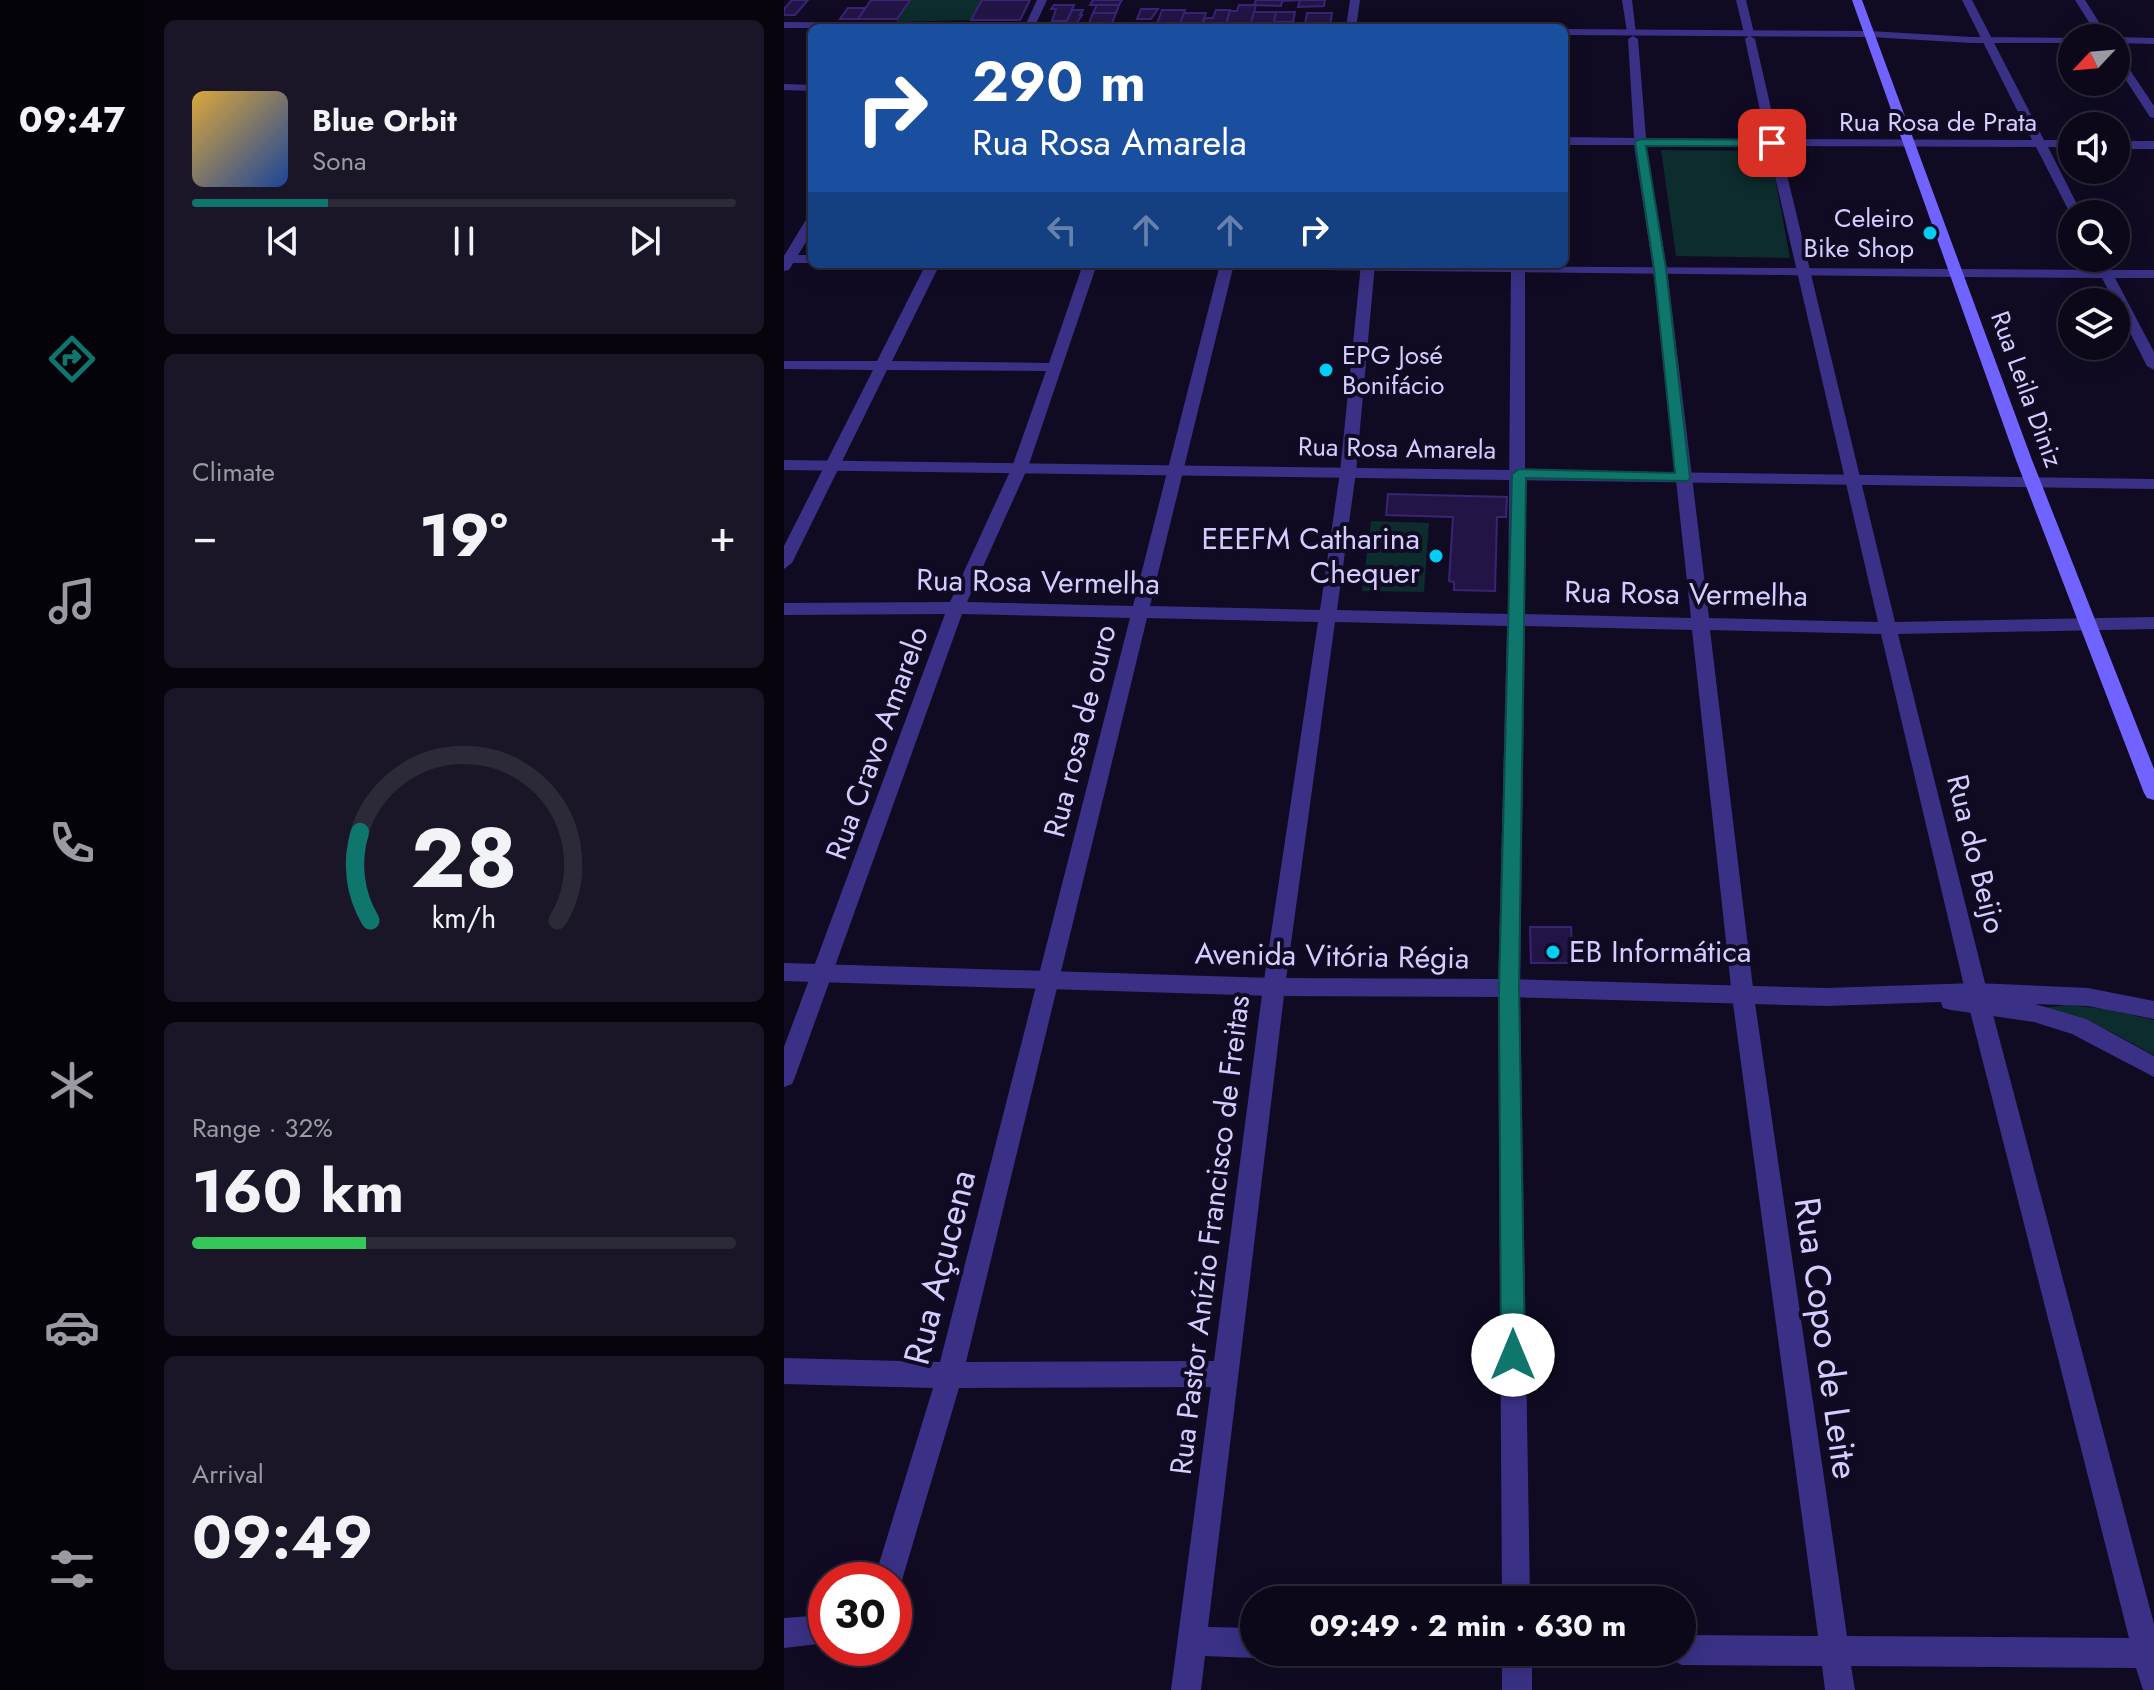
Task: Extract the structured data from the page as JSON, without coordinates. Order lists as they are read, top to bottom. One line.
{"streets":{"main road":["Rua Leila Diniz"],"street":["Rua Rosa de Prata","Rua Rosa Amarela","Rua Rosa Vermelha","Rua rosa de ouro","Rua Cravo Amarelo","Rua do Beijo","Avenida Vitória Régia","Rua Pastor Anízio Francisco de Freitas","Rua Açucena","Rua Copo de Leite"]},"crossings":[["Rua Rosa de Prata","Rua Leila Diniz"],["Rua Rosa de Prata","Rua do Beijo"],["Rua Rosa de Prata","Rua Copo de Leite"],["Rua Leila Diniz","Rua Rosa Amarela"],["Rua Leila Diniz","Rua Rosa Vermelha"],["Rua Rosa Amarela","Rua rosa de ouro"],["Rua Rosa Amarela","Rua Cravo Amarelo"],["Rua Rosa Amarela","Rua do Beijo"],["Rua Rosa Amarela","Rua Pastor Anízio Francisco de Freitas"],["Rua Rosa Amarela","Rua Copo de Leite"],["Rua Rosa Vermelha","Rua rosa de ouro"],["Rua Rosa Vermelha","Rua Cravo Amarelo"],["Rua Rosa Vermelha","Rua do Beijo"],["Rua Rosa Vermelha","Rua Pastor Anízio Francisco de Freitas"],["Rua Rosa Vermelha","Rua Copo de Leite"],["Rua rosa de ouro","Avenida Vitória Régia"],["Rua rosa de ouro","Rua Açucena"],["Rua Cravo Amarelo","Avenida Vitória Régia"],["Rua do Beijo","Avenida Vitória Régia"],["Avenida Vitória Régia","Rua Pastor Anízio Francisco de Freitas"],["Avenida Vitória Régia","Rua Açucena"],["Avenida Vitória Régia","Rua Copo de Leite"]],"places":["Celeiro Bike Shop","EPG José Bonifácio","EEEFM Catharina Chequer","EB Informática"],"north":"bottom left","page":{"tabs":"09:47","turn":["290 m","Rua Rosa Amarela"],"song":["Blue Orbit","Sona"],"tile":["Climate",["Range · 32%","160 km"],["Arrival","09:49"]],"heat":["−","19°","+"],"limit":"30","trip":"09:49 · 2 min · 630 m","gauge":["28","km/h"]}}
